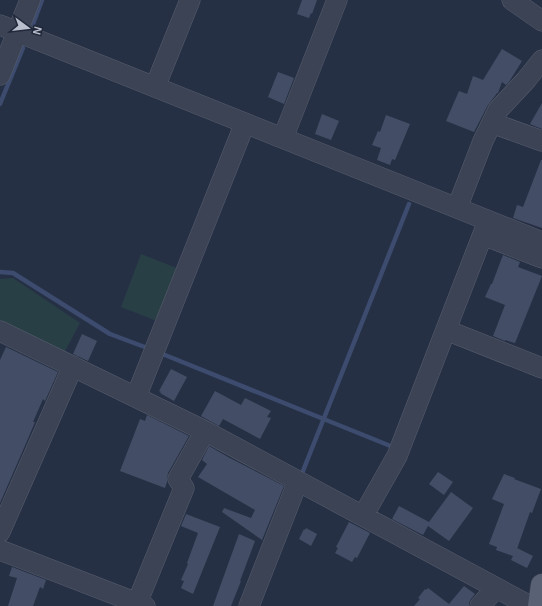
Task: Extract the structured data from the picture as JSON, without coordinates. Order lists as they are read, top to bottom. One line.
{"north":"right"}
